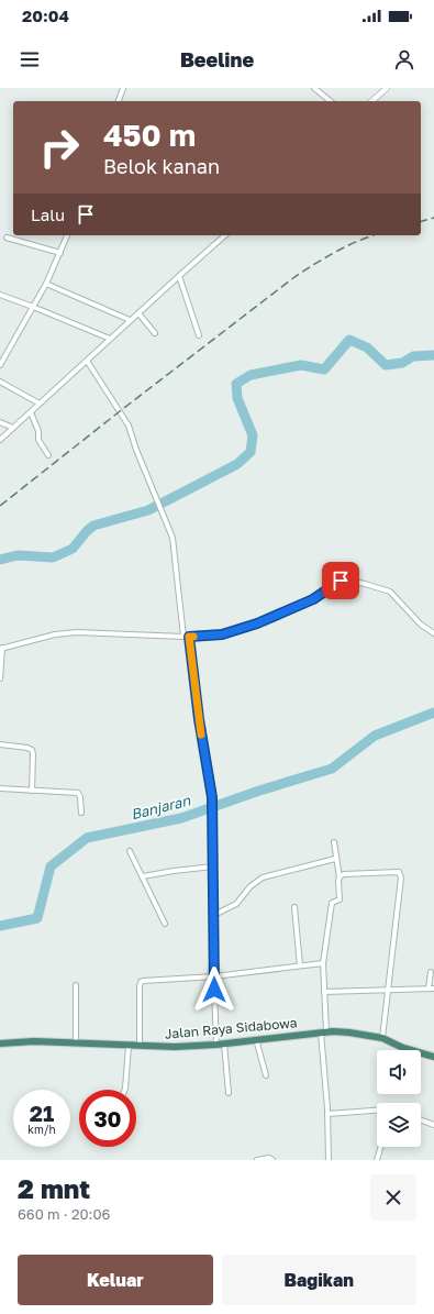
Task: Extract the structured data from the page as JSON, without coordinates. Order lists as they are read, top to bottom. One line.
{"streets":{"highway":["Jalan Raya Sidabowa"]},"water":["Banjaran"],"page":{"status":"20:04","header":"Beeline","turn":["450 m","Belok kanan"],"then":"Lalu","speed":"21 km/h","limit":"30","heading":["2 mnt","660 m · 20:06"],"buttons":["Keluar","Bagikan"]}}
